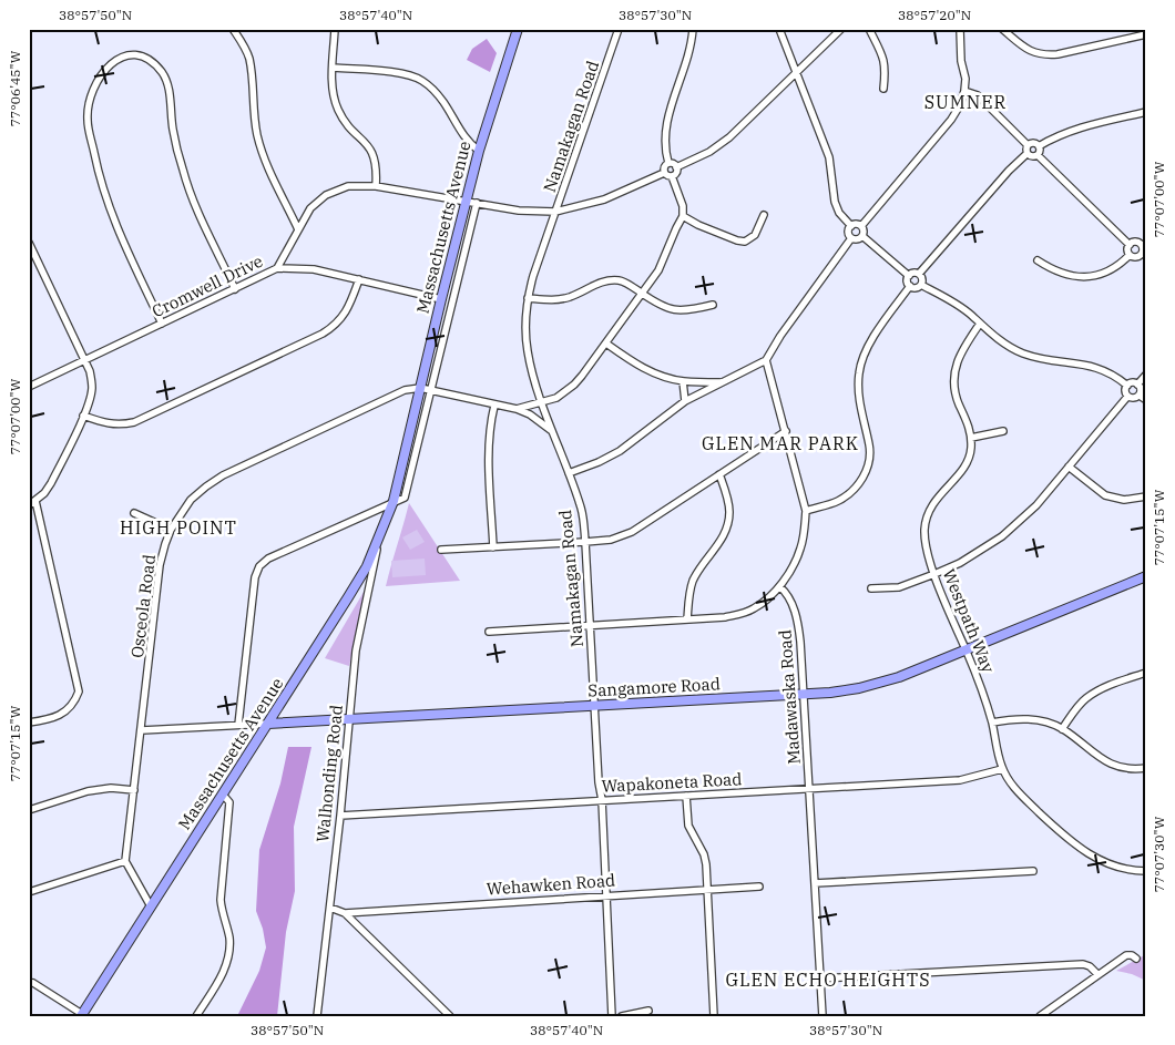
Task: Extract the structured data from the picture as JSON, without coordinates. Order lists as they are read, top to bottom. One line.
{"streets":{"main road":["Massachusetts Avenue","Sangamore Road"],"street":["Namakagan Road","Cromwell Drive","Osceola Road","Westpath Way","Madawaska Road","Walhonding Road","Wapakoneta Road","Wehawken Road"]},"crossings":[["Namakagan Road","Sangamore Road"],["Namakagan Road","Wapakoneta Road"],["Namakagan Road","Wehawken Road"],["Massachusetts Avenue","Cromwell Drive"],["Massachusetts Avenue","Osceola Road"],["Massachusetts Avenue","Sangamore Road"],["Massachusetts Avenue","Walhonding Road"],["Osceola Road","Sangamore Road"],["Westpath Way","Sangamore Road"],["Westpath Way","Wapakoneta Road"],["Sangamore Road","Madawaska Road"],["Sangamore Road","Walhonding Road"],["Madawaska Road","Wapakoneta Road"],["Walhonding Road","Wapakoneta Road"]],"districts":["SUMNER","GLEN MAR PARK","HIGH POINT","GLEN ECHO HEIGHTS"],"coordinates":["38°57'50\"N","38°57'40\"N","38°57'30\"N","38°57'20\"N","77°06'45\"W","77°07'00\"W","77°07'15\"W","77°07'30\"W"]}
